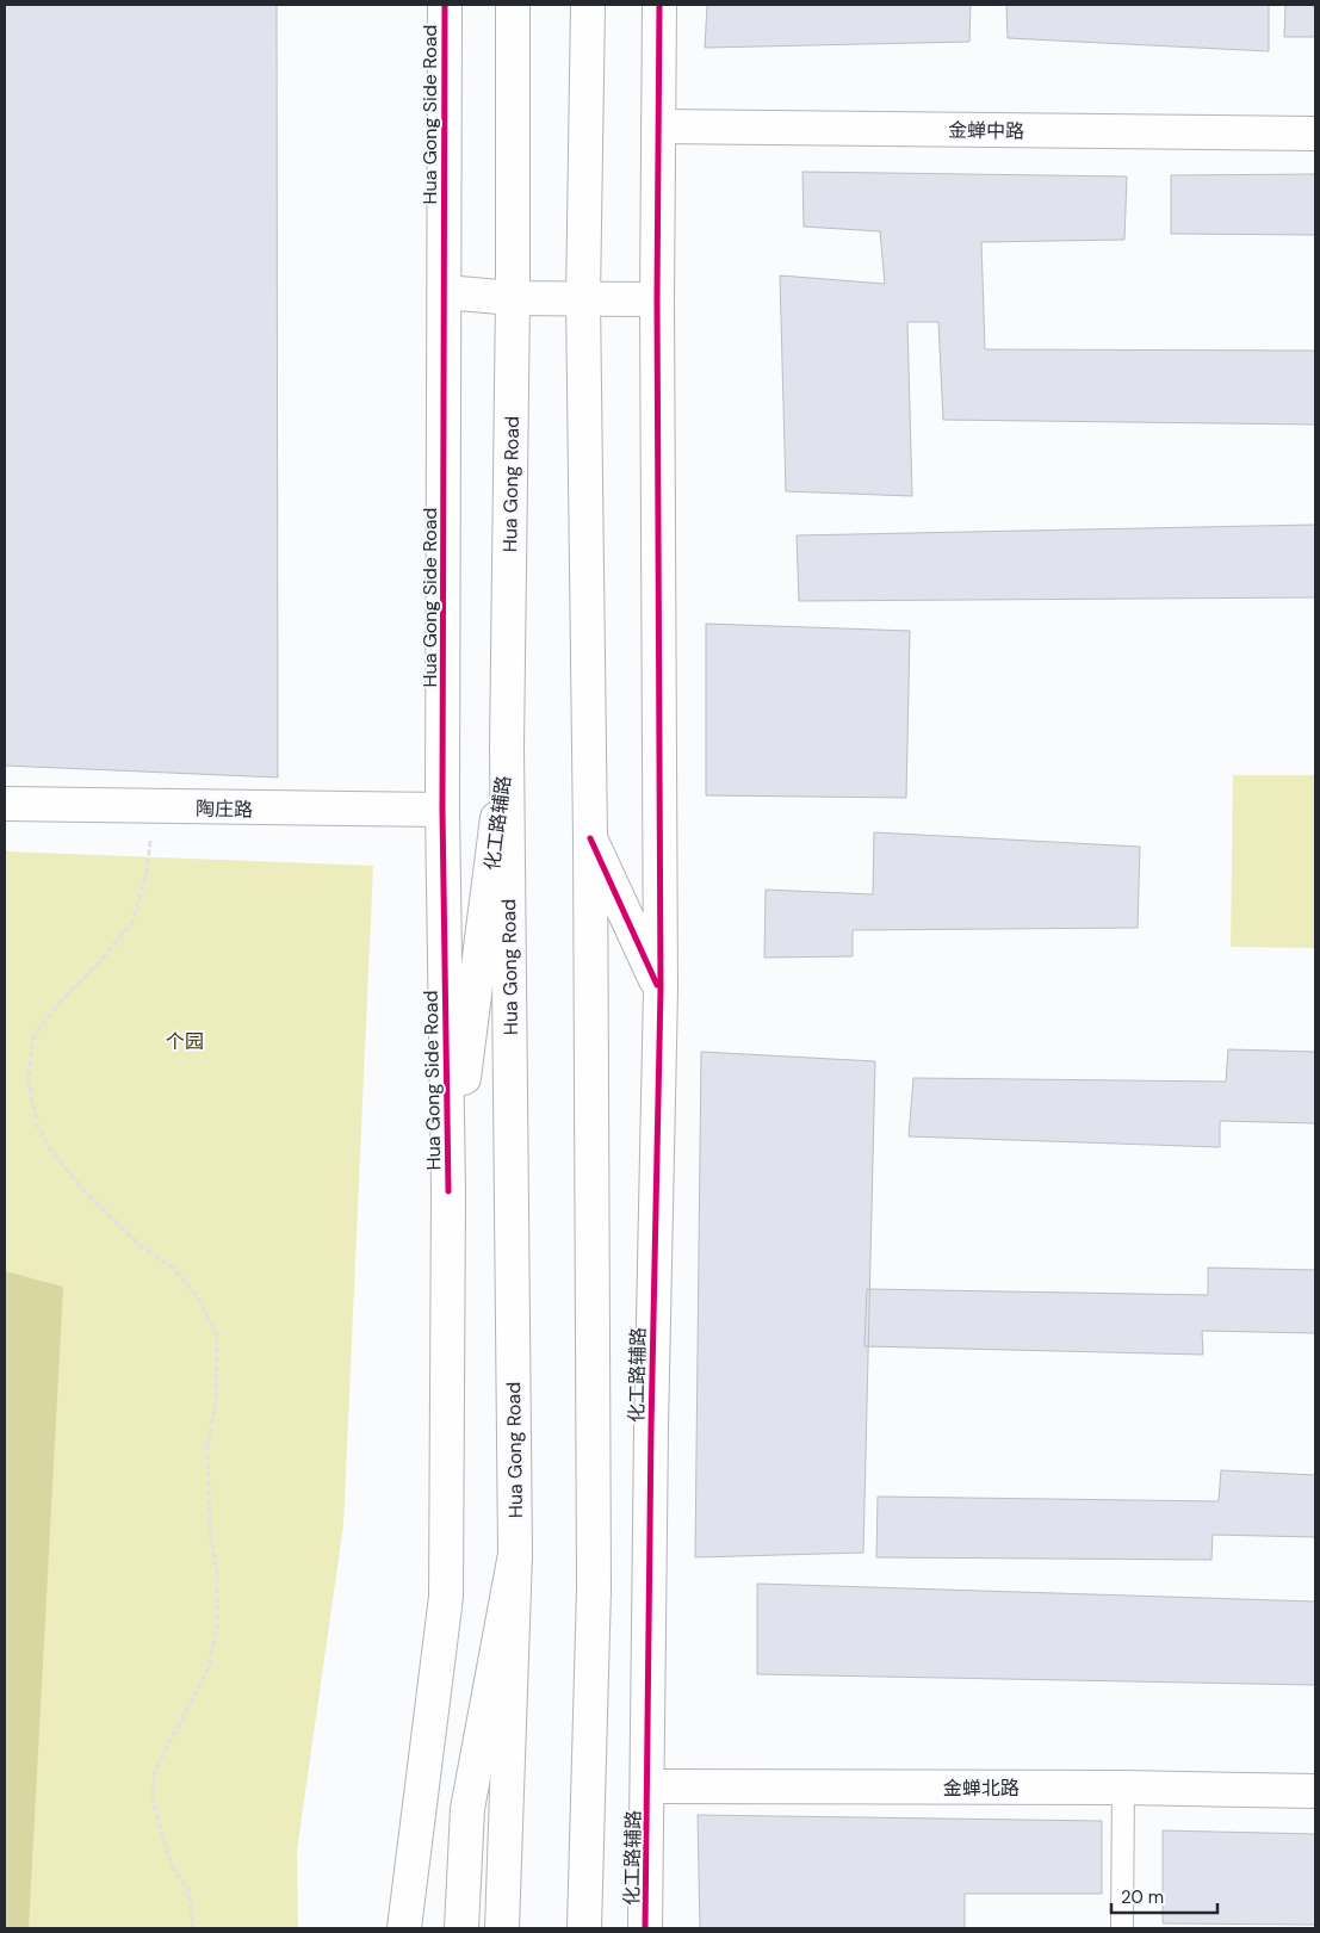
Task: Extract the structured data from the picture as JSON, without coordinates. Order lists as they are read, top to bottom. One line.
{"streets":{"main road":["Hua Gong Side Road","金蝉中路","Hua Gong Road","陶庄路","化工路辅路","金蝉北路"]},"crossings":[["Hua Gong Side Road","陶庄路"],["Hua Gong Side Road","化工路辅路"],["Hua Gong Road","化工路辅路"],["化工路辅路","金蝉北路"]],"parks":["个园"],"scale_bar":"20 m"}
